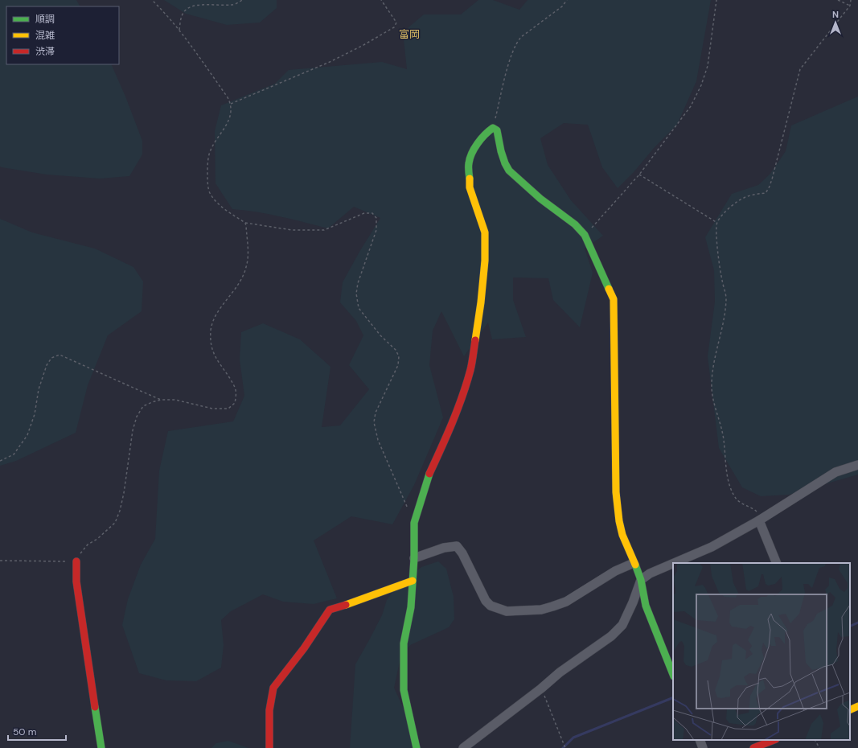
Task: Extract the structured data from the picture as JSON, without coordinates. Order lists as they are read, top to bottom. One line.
{"districts":["富岡"],"legend":["順調","混雑","渋滞"],"scale_bar":"50 m","north":"top"}
